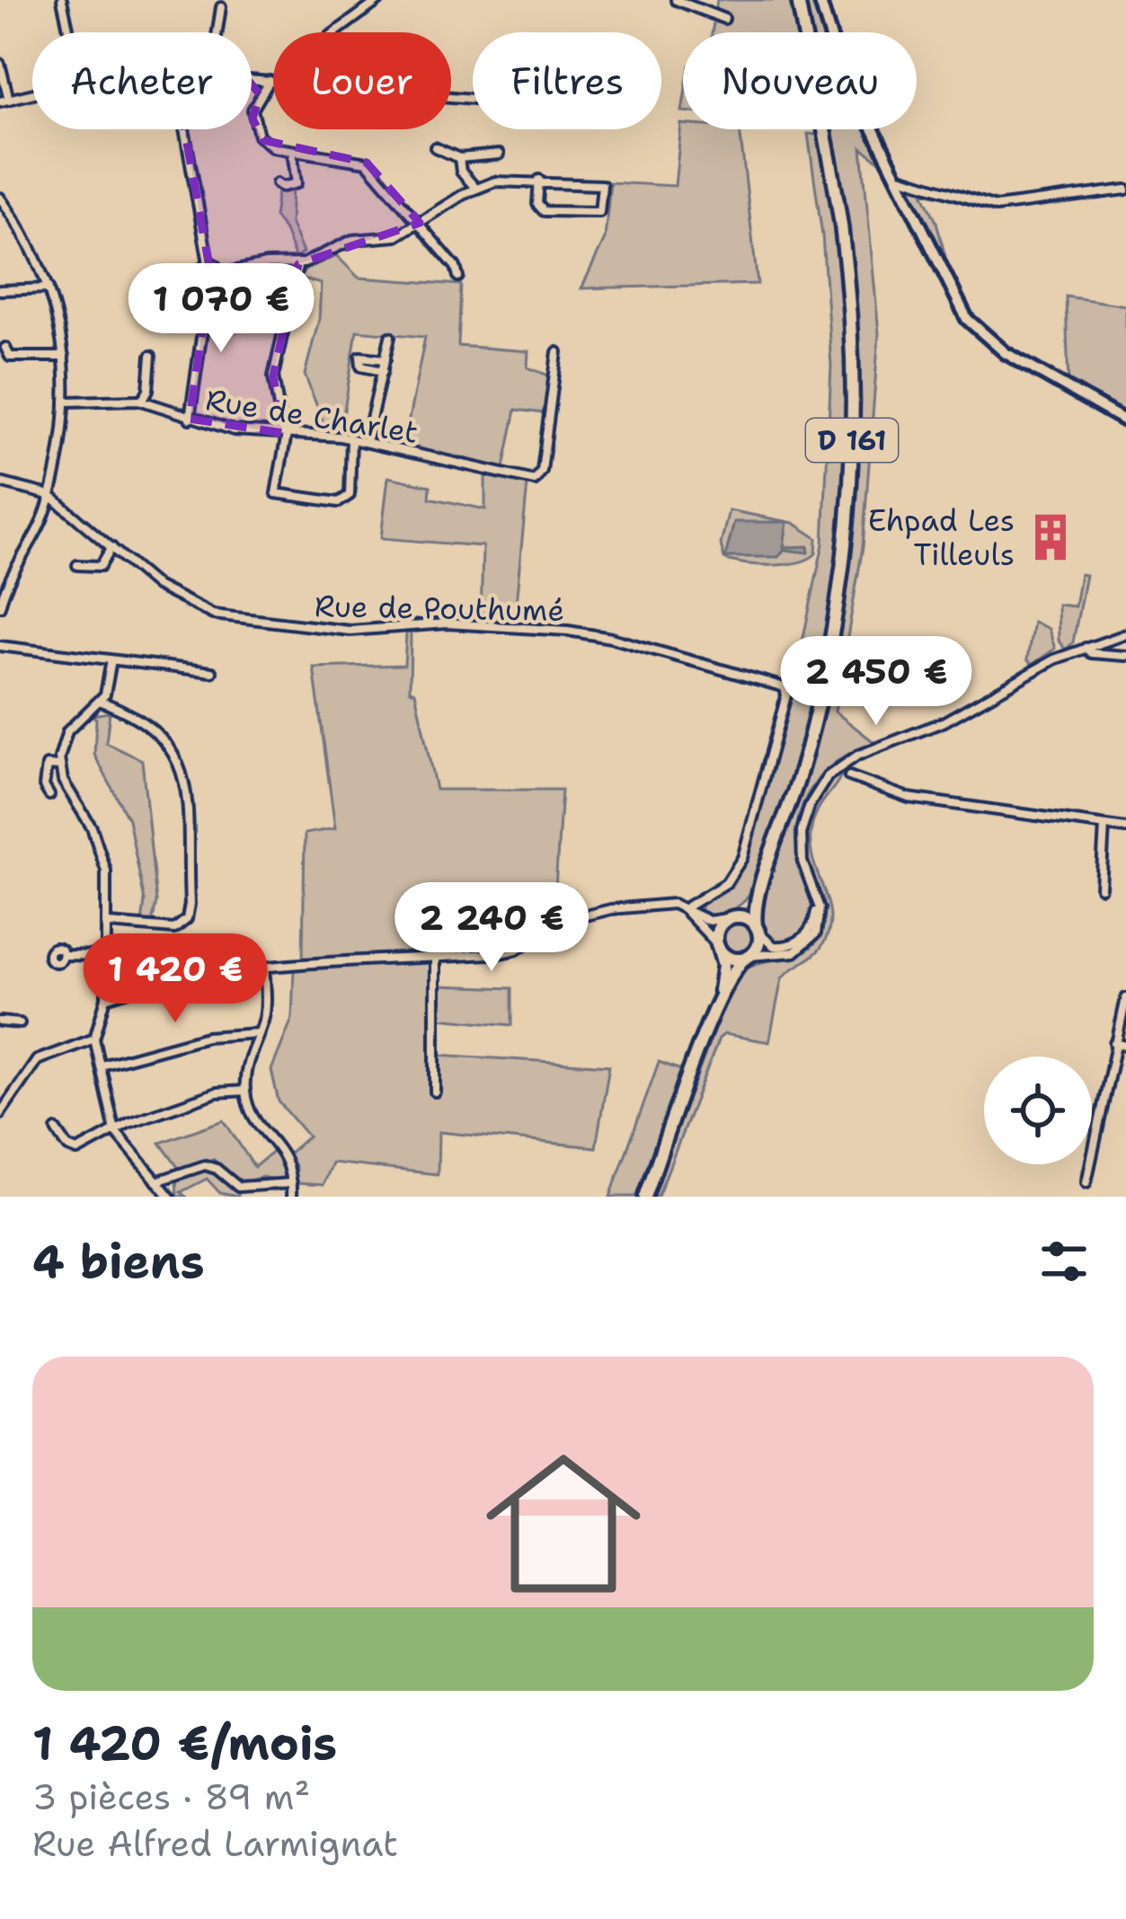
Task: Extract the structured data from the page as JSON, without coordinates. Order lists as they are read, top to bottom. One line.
{"streets":{"main road":["D 161"],"street":["Rue de Charlet","Rue de Pouthumé"]},"places":{"building":["Ehpad Les Tilleuls"]},"page":{"chip":["Acheter","Louer","Filtres","Nouveau"],"price":["1 070 €","2 450 €","2 240 €","1 420 €"],"heading":"4 biens","list":[{"name":"1 420 €/mois","note":"3 pièces · 89 m² · Rue Alfred Larmignat"}]}}
